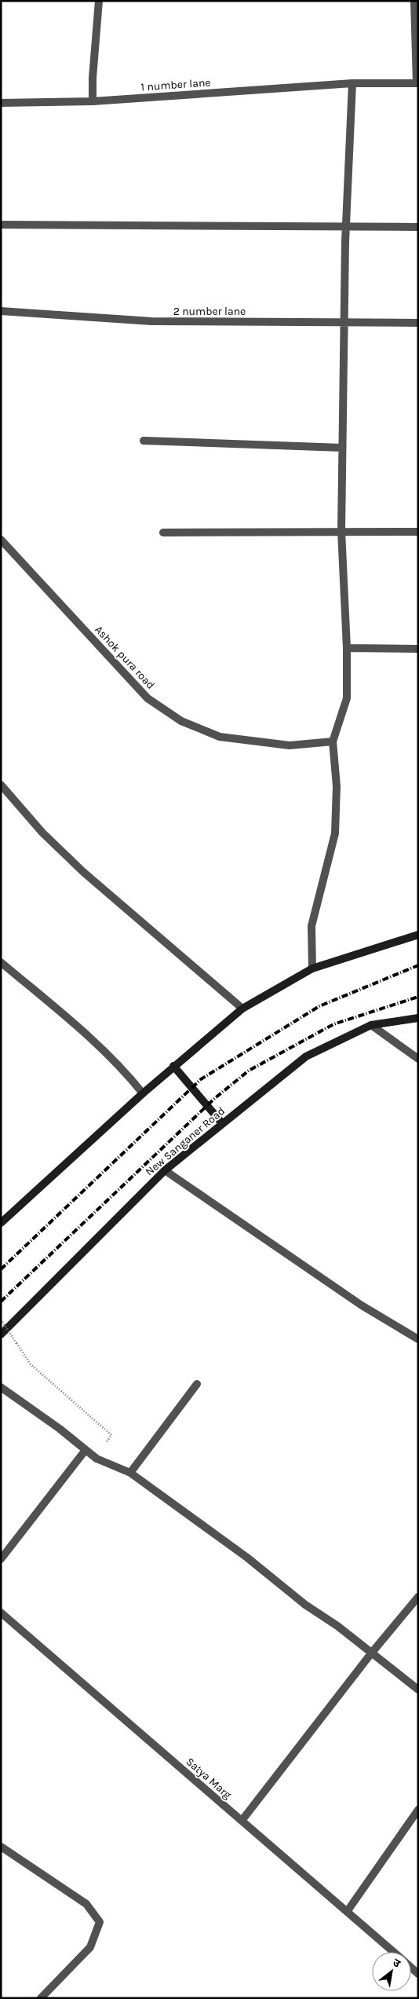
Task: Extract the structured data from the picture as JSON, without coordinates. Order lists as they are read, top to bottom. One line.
{"streets":{"main road":["New Sanganer Road"],"street":["1 number lane","2 number lane","Ashok pura road","Satya Marg"]},"north":"top right"}
